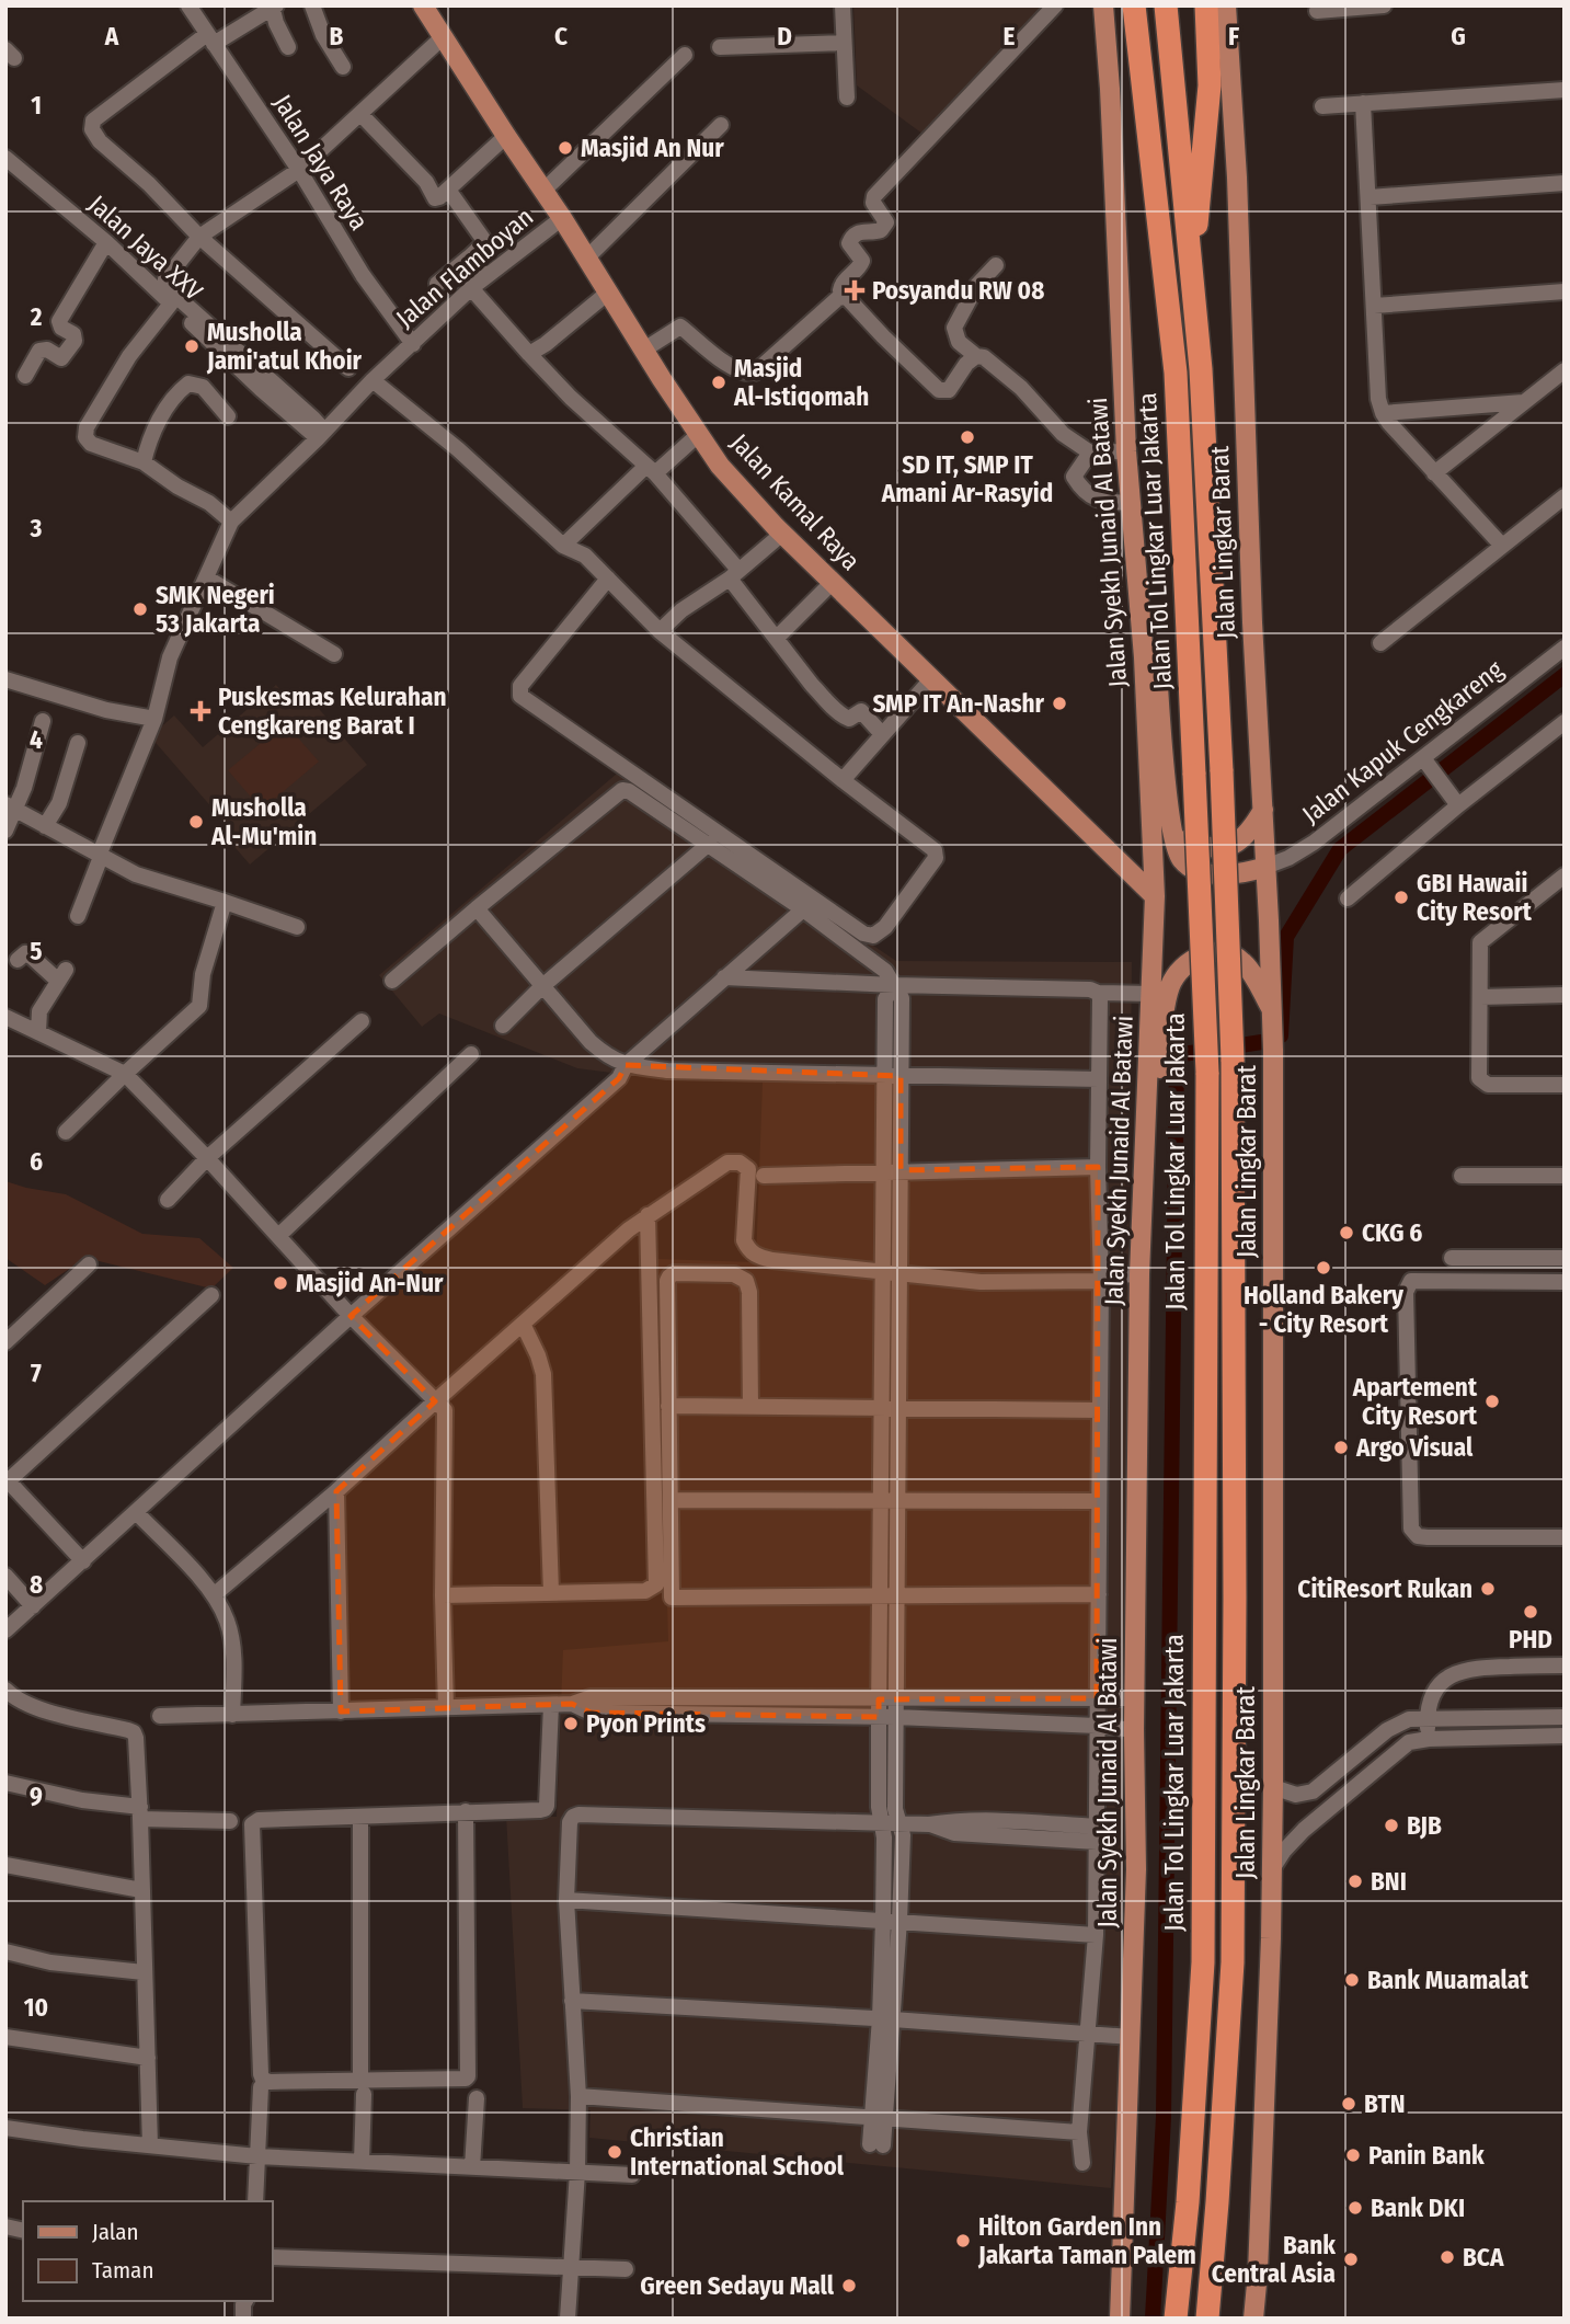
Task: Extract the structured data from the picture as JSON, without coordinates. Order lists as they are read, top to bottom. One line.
{"streets":{"highway":["Jalan Tol Lingkar Luar Jakarta"],"main road":["Jalan Kamal Raya","Jalan Syekh Junaid Al Batawi","Jalan Lingkar Barat"],"street":["Jalan Jaya Raya","Jalan Jaya XXV","Jalan Flamboyan","Jalan Kapuk Cengkareng"]},"crossings":[["Jalan Jaya Raya","Jalan Flamboyan"],["Jalan Jaya XXV","Jalan Flamboyan"],["Jalan Flamboyan","Jalan Kamal Raya"],["Jalan Kamal Raya","Jalan Syekh Junaid Al Batawi"],["Jalan Lingkar Barat","Jalan Kapuk Cengkareng"]],"places":{"other":["Masjid An Nur","Musholla Jami'atul Khoir","Masjid Al-Istiqomah","SD IT, SMP IT Amani Ar-Rasyid","SMK Negeri 53 Jakarta","SMP IT An-Nashr","Musholla Al-Mu'min","GBI Hawaii City Resort","CKG 6","Holland Bakery - City Resort","Masjid An-Nur","Apartement City Resort","Argo Visual","CitiResort Rukan","PHD","Pyon Prints","BJB","BNI","Bank Muamalat","BTN","Christian International School","Panin Bank","Bank DKI","Hilton Garden Inn Jakarta Taman Palem","BCA","Bank Central Asia","Green Sedayu Mall"],"health":["Posyandu RW 08","Puskesmas Kelurahan Cengkareng Barat I"]},"legend":["Jalan","Taman"],"grid":{"columns":["A","B","C","D","E","F","G"],"rows":["1","2","3","4","5","6","7","8","9","10"]}}
